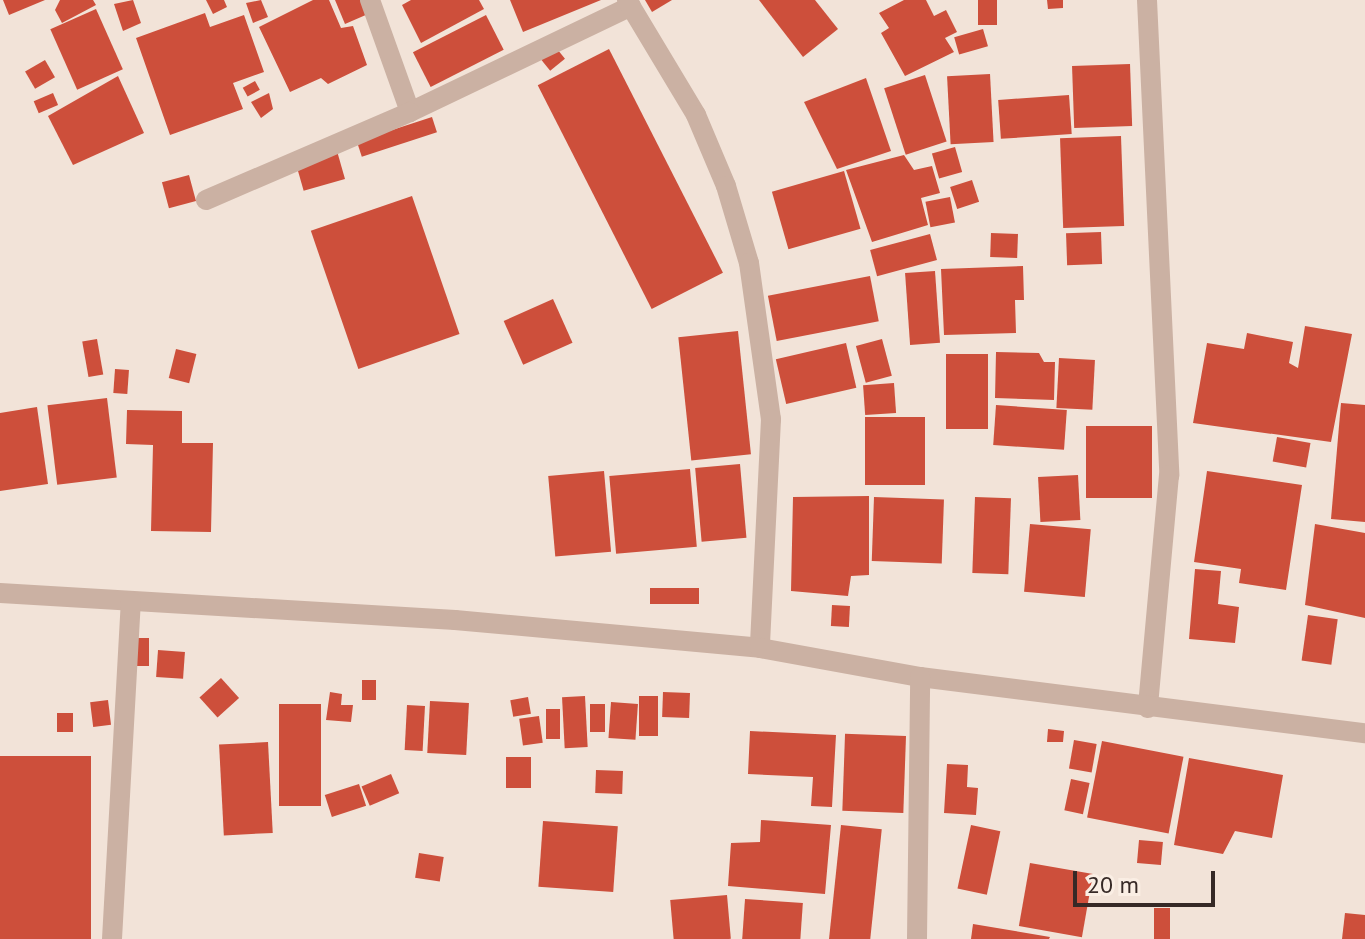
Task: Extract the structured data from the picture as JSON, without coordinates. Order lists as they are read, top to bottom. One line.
{"scale_bar":"20 m"}
